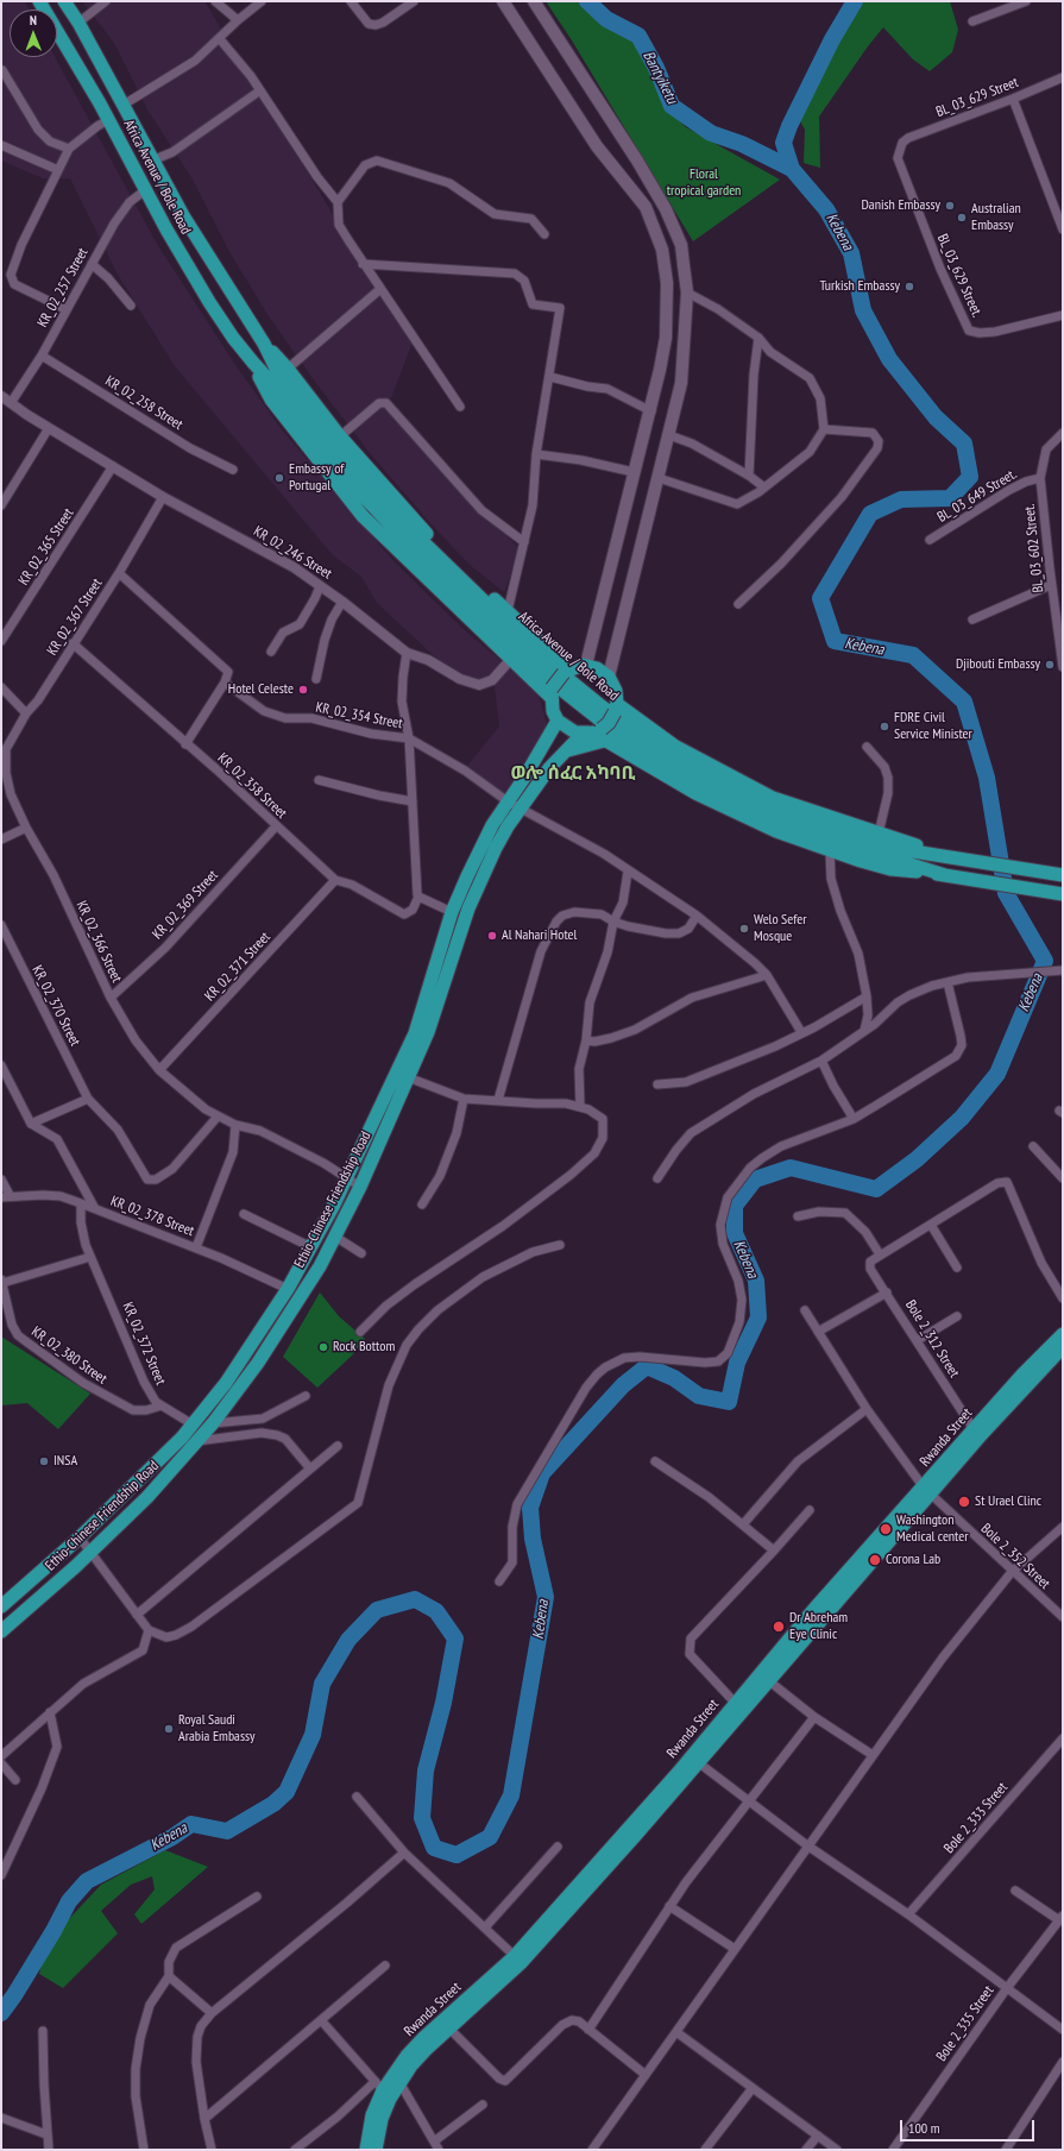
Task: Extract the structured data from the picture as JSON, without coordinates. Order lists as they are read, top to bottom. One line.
{"streets":{"main road":["Africa Avenue / Bole Road","Ethio-Chinese Friendship Road","Rwanda Street"],"street":["BL_03_629 Street","BL_03_629 Street.","KR_02_257 Street","KR_02_258 Street","BL_03_649 Street.","KR_02_365 Street","BL_03_602 Street.","KR_02_246 Street","KR_02_367 Street","KR_02_354 Street","KR_02_358 Street","KR_02_369 Street","KR_02_366 Street","KR_02_371 Street","KR_02_370 Street","KR_02_378 Street","Bole 2_312 Street","KR_02_372 Street","KR_02_380 Street","Bole 2_352 Street","Bole 2_333 Street","Bole 2_335 Street"]},"crossings":[["BL_03_629 Street","BL_03_629 Street."],["Africa Avenue / Bole Road","KR_02_257 Street"],["Africa Avenue / Bole Road","KR_02_246 Street"],["Africa Avenue / Bole Road","Ethio-Chinese Friendship Road"],["KR_02_257 Street","KR_02_258 Street"],["KR_02_257 Street","KR_02_246 Street"],["BL_03_649 Street.","BL_03_602 Street."],["KR_02_365 Street","KR_02_246 Street"],["KR_02_246 Street","KR_02_367 Street"],["KR_02_367 Street","KR_02_358 Street"],["KR_02_367 Street","KR_02_366 Street"],["KR_02_354 Street","Ethio-Chinese Friendship Road"],["KR_02_358 Street","KR_02_369 Street"],["KR_02_358 Street","KR_02_371 Street"],["KR_02_369 Street","KR_02_366 Street"],["KR_02_366 Street","KR_02_371 Street"],["KR_02_366 Street","KR_02_370 Street"],["KR_02_366 Street","Ethio-Chinese Friendship Road"],["Ethio-Chinese Friendship Road","KR_02_378 Street"],["Ethio-Chinese Friendship Road","KR_02_372 Street"],["KR_02_378 Street","KR_02_372 Street"],["Bole 2_312 Street","Rwanda Street"],["KR_02_372 Street","KR_02_380 Street"],["Rwanda Street","Bole 2_352 Street"]],"districts":["ወሎ ሰፈር አካባቢ"],"water":["Bantyiketu","Kebena"],"parks":["Floral tropical garden"],"places":["Danish Embassy","Australian Embassy","Turkish Embassy","Embassy of Portugal","Djibouti Embassy","Hotel Celeste","FDRE Civil Service Minister","Welo Sefer Mosque","Al Nahari Hotel","Rock Bottom","INSA","St Urael Clinc","Washington Medical center","Corona Lab","Dr Abreham Eye Clinic","Royal Saudi Arabia Embassy"],"scale_bar":"100 m","north":"top"}
